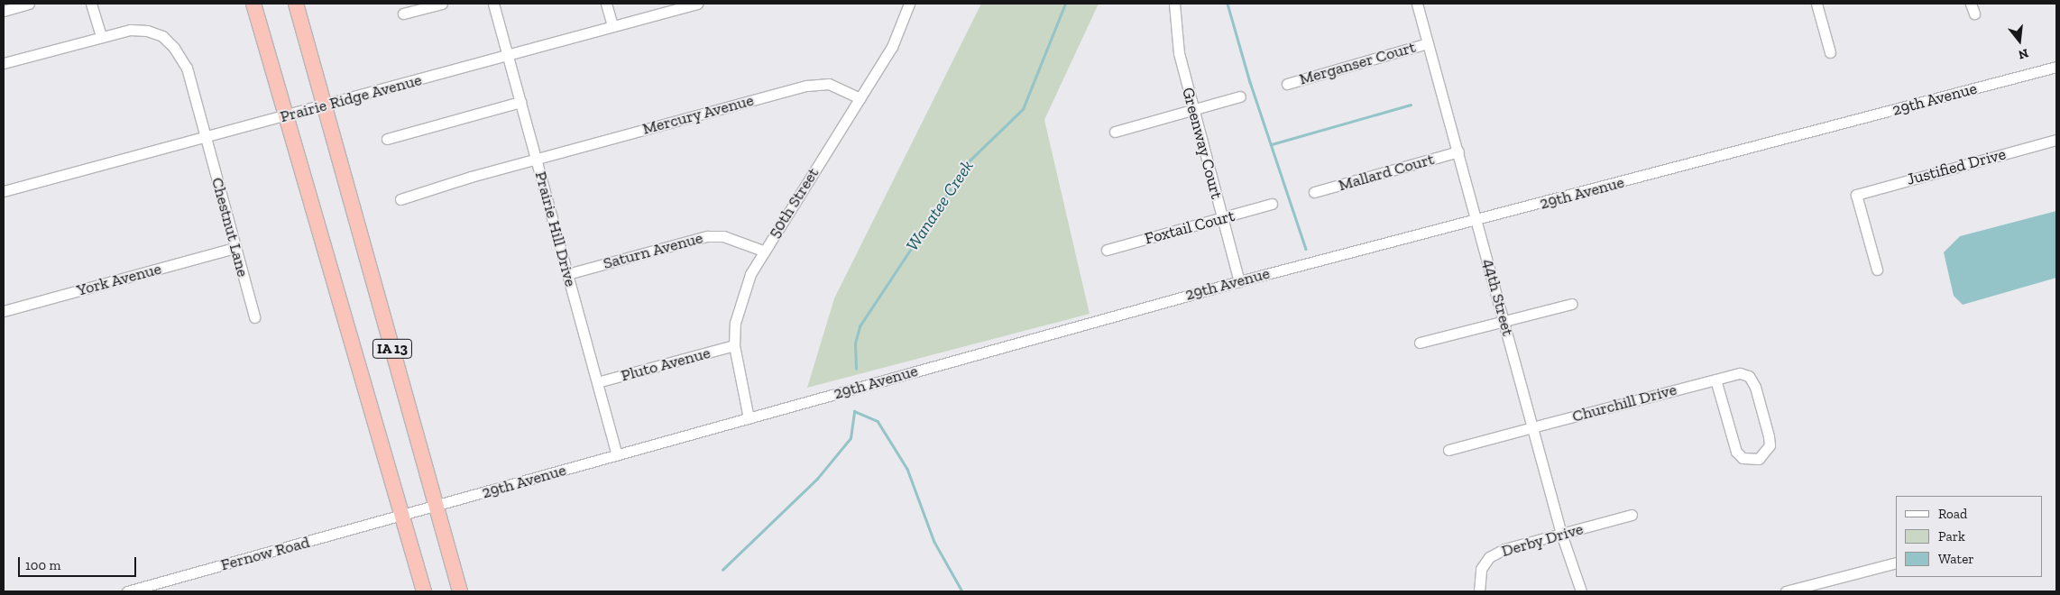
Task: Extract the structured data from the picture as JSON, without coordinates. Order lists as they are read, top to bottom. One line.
{"streets":{"highway":["IA 13"],"street":["Merganser Court","Prairie Ridge Avenue","29th Avenue","Mercury Avenue","Greenway Court","Justified Drive","Mallard Court","50th Street","Chestnut Lane","Foxtail Court","Prairie Hill Drive","Saturn Avenue","York Avenue","44th Street","Pluto Avenue","Churchill Drive","Derby Drive","Fernow Road"]},"crossings":[["Merganser Court","44th Street"],["Prairie Ridge Avenue","Chestnut Lane"],["Prairie Ridge Avenue","Prairie Hill Drive"],["Prairie Ridge Avenue","IA 13"],["29th Avenue","Greenway Court"],["29th Avenue","50th Street"],["29th Avenue","Prairie Hill Drive"],["29th Avenue","44th Street"],["29th Avenue","IA 13"],["29th Avenue","Fernow Road"],["Mercury Avenue","50th Street"],["Mercury Avenue","Prairie Hill Drive"],["Greenway Court","Foxtail Court"],["Mallard Court","44th Street"],["50th Street","Saturn Avenue"],["50th Street","Pluto Avenue"],["Chestnut Lane","York Avenue"],["Prairie Hill Drive","Saturn Avenue"],["Prairie Hill Drive","Pluto Avenue"],["44th Street","Churchill Drive"],["44th Street","Derby Drive"],["IA 13","Fernow Road"]],"water":["Wanatee Creek"],"legend":["Road","Park","Water"],"scale_bar":"100 m","north":"bottom"}
